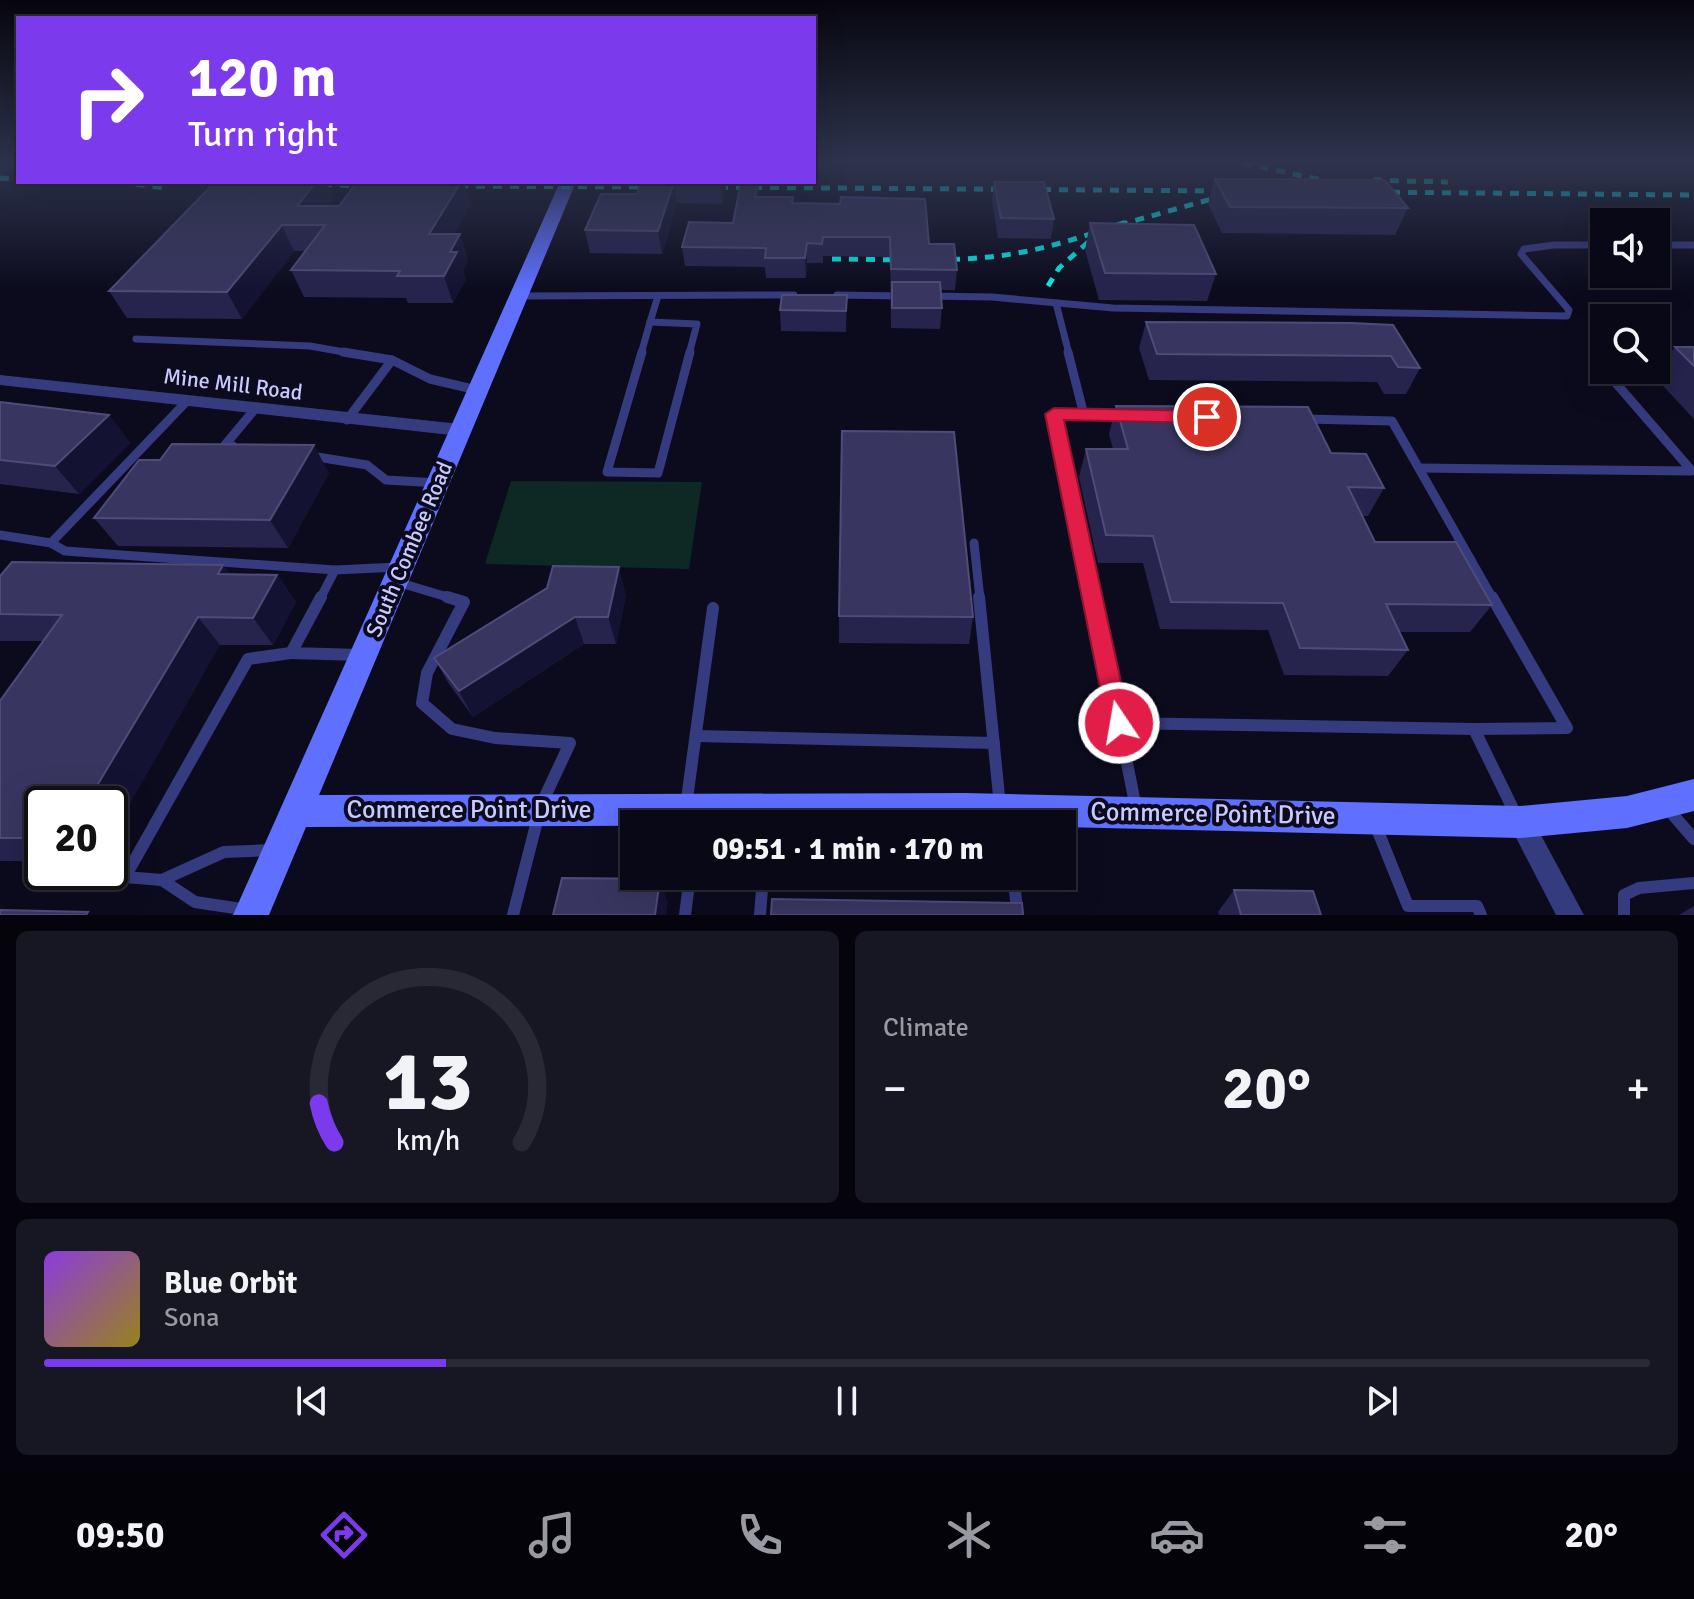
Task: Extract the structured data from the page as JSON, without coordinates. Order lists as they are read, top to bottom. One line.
{"streets":{"street":["Mine Mill Road","South Combee Road","Commerce Point Drive"]},"crossings":[["Mine Mill Road","South Combee Road"],["South Combee Road","Commerce Point Drive"]],"page":{"turn":["120 m","Turn right"],"limit":"20","trip":"09:51 · 1 min · 170 m","tile":"Climate","heat":["−","20°","+"],"song":["Blue Orbit","Sona"],"tabs":["09:50","20°"],"gauge":["13","km/h"]}}
